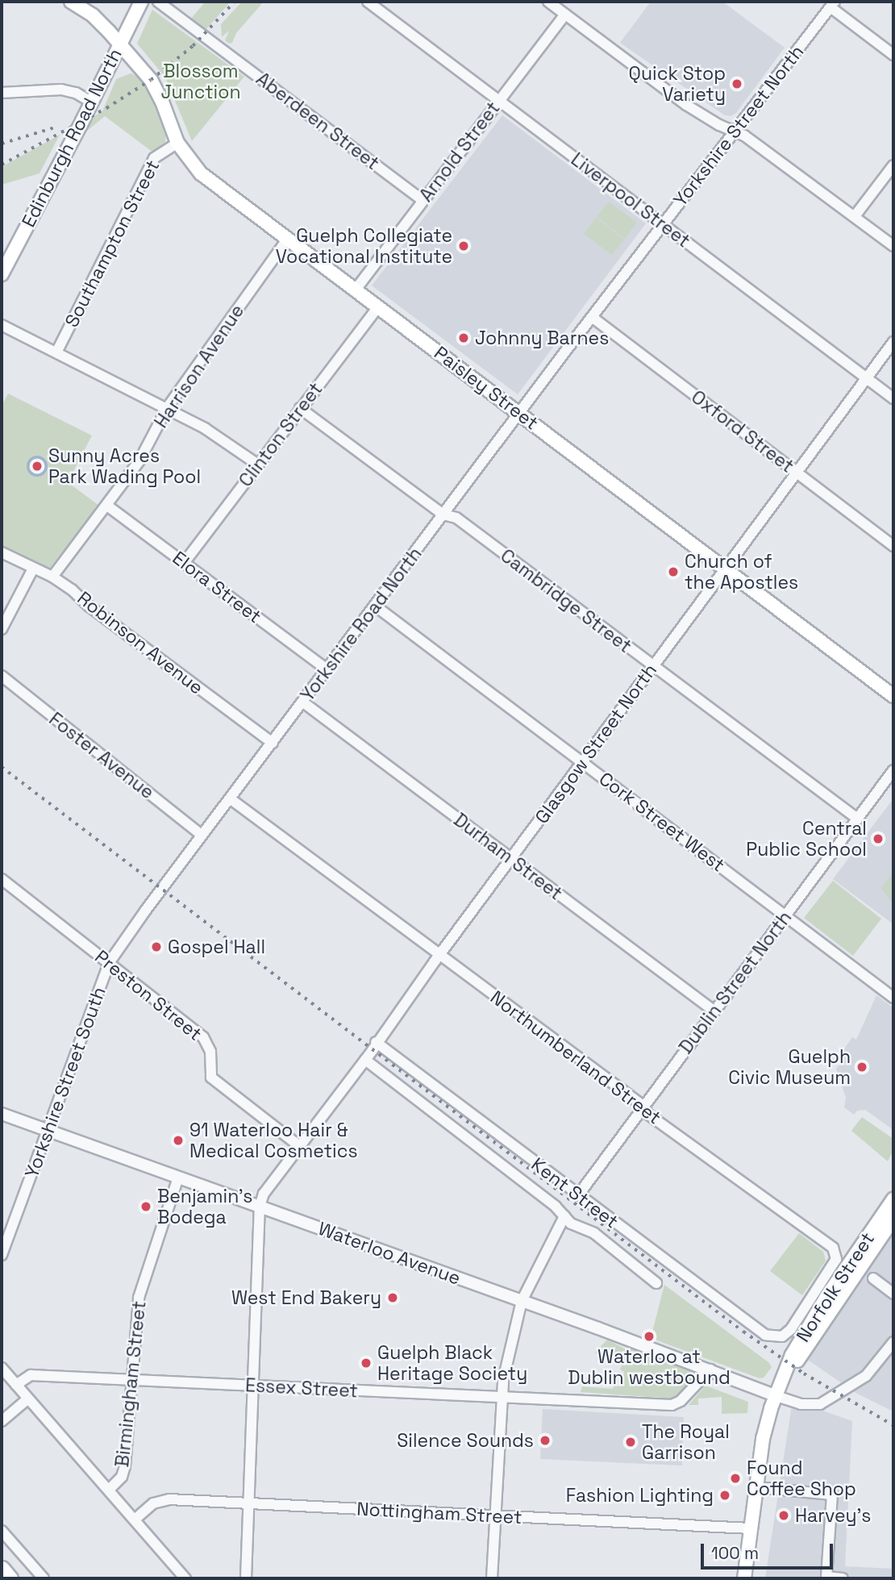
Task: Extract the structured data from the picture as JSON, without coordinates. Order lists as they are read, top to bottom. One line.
{"streets":{"main road":["Edinburgh Road North","Paisley Street","Norfolk Street"],"street":["Aberdeen Street","Yorkshire Street North","Arnold Street","Liverpool Street","Southampton Street","Harrison Avenue","Oxford Street","Clinton Street","Elora Street","Cambridge Street","Yorkshire Road North","Robinson Avenue","Glasgow Street North","Foster Avenue","Cork Street West","Durham Street","Dublin Street North","Preston Street","Northumberland Street","Yorkshire Street South","Kent Street","Waterloo Avenue","Birmingham Street","Essex Street","Nottingham Street"]},"crossings":[["Aberdeen Street","Arnold Street"],["Yorkshire Street North","Liverpool Street"],["Yorkshire Street North","Paisley Street"],["Yorkshire Street North","Oxford Street"],["Yorkshire Street North","Yorkshire Road North"],["Edinburgh Road North","Paisley Street"],["Arnold Street","Liverpool Street"],["Arnold Street","Paisley Street"],["Liverpool Street","Glasgow Street North"],["Southampton Street","Paisley Street"],["Harrison Avenue","Paisley Street"],["Harrison Avenue","Elora Street"],["Harrison Avenue","Robinson Avenue"],["Paisley Street","Clinton Street"],["Paisley Street","Yorkshire Road North"],["Paisley Street","Glasgow Street North"],["Oxford Street","Glasgow Street North"],["Clinton Street","Elora Street"],["Clinton Street","Cambridge Street"],["Elora Street","Yorkshire Road North"],["Cambridge Street","Yorkshire Road North"],["Cambridge Street","Glasgow Street North"],["Cambridge Street","Dublin Street North"],["Yorkshire Road North","Robinson Avenue"],["Yorkshire Road North","Foster Avenue"],["Yorkshire Road North","Cork Street West"],["Yorkshire Road North","Durham Street"],["Yorkshire Road North","Northumberland Street"],["Yorkshire Road North","Yorkshire Street South"],["Glasgow Street North","Cork Street West"],["Glasgow Street North","Durham Street"],["Glasgow Street North","Preston Street"],["Glasgow Street North","Northumberland Street"],["Glasgow Street North","Kent Street"],["Glasgow Street North","Waterloo Avenue"],["Foster Avenue","Yorkshire Street South"],["Cork Street West","Dublin Street North"],["Durham Street","Dublin Street North"],["Dublin Street North","Northumberland Street"],["Dublin Street North","Kent Street"],["Preston Street","Yorkshire Street South"],["Northumberland Street","Kent Street"],["Yorkshire Street South","Waterloo Avenue"],["Waterloo Avenue","Norfolk Street"],["Waterloo Avenue","Birmingham Street"],["Waterloo Avenue","Essex Street"],["Norfolk Street","Nottingham Street"],["Birmingham Street","Essex Street"]],"parks":["Blossom Junction"],"places":["Quick Stop Variety","Guelph Collegiate Vocational Institute","Johnny Barnes","Sunny Acres Park Wading Pool","Church of the Apostles","Central Public School","Gospel Hall","Guelph Civic Museum","91 Waterloo Hair & Medical Cosmetics","Benjamin's Bodega","West End Bakery","Waterloo at Dublin westbound","Guelph Black Heritage Society","Silence Sounds","The Royal Garrison","Found Coffee Shop","Fashion Lighting","Harvey's"],"scale_bar":"100 m"}
